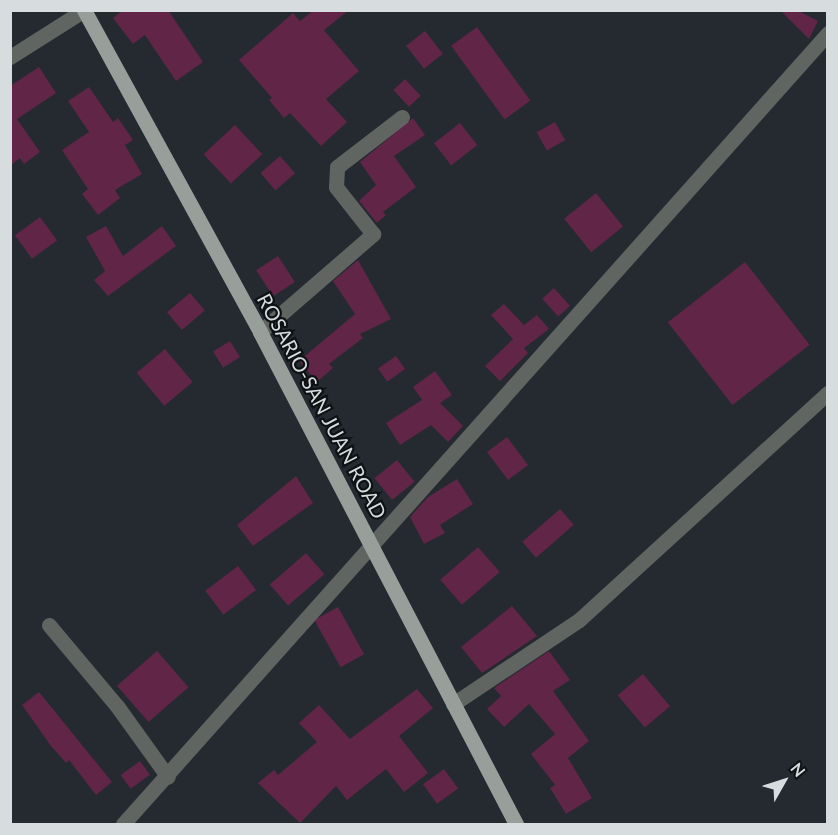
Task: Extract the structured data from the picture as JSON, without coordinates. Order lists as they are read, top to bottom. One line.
{"streets":{"main road":["ROSARIO-SAN JUAN ROAD"]},"north":"top right"}
